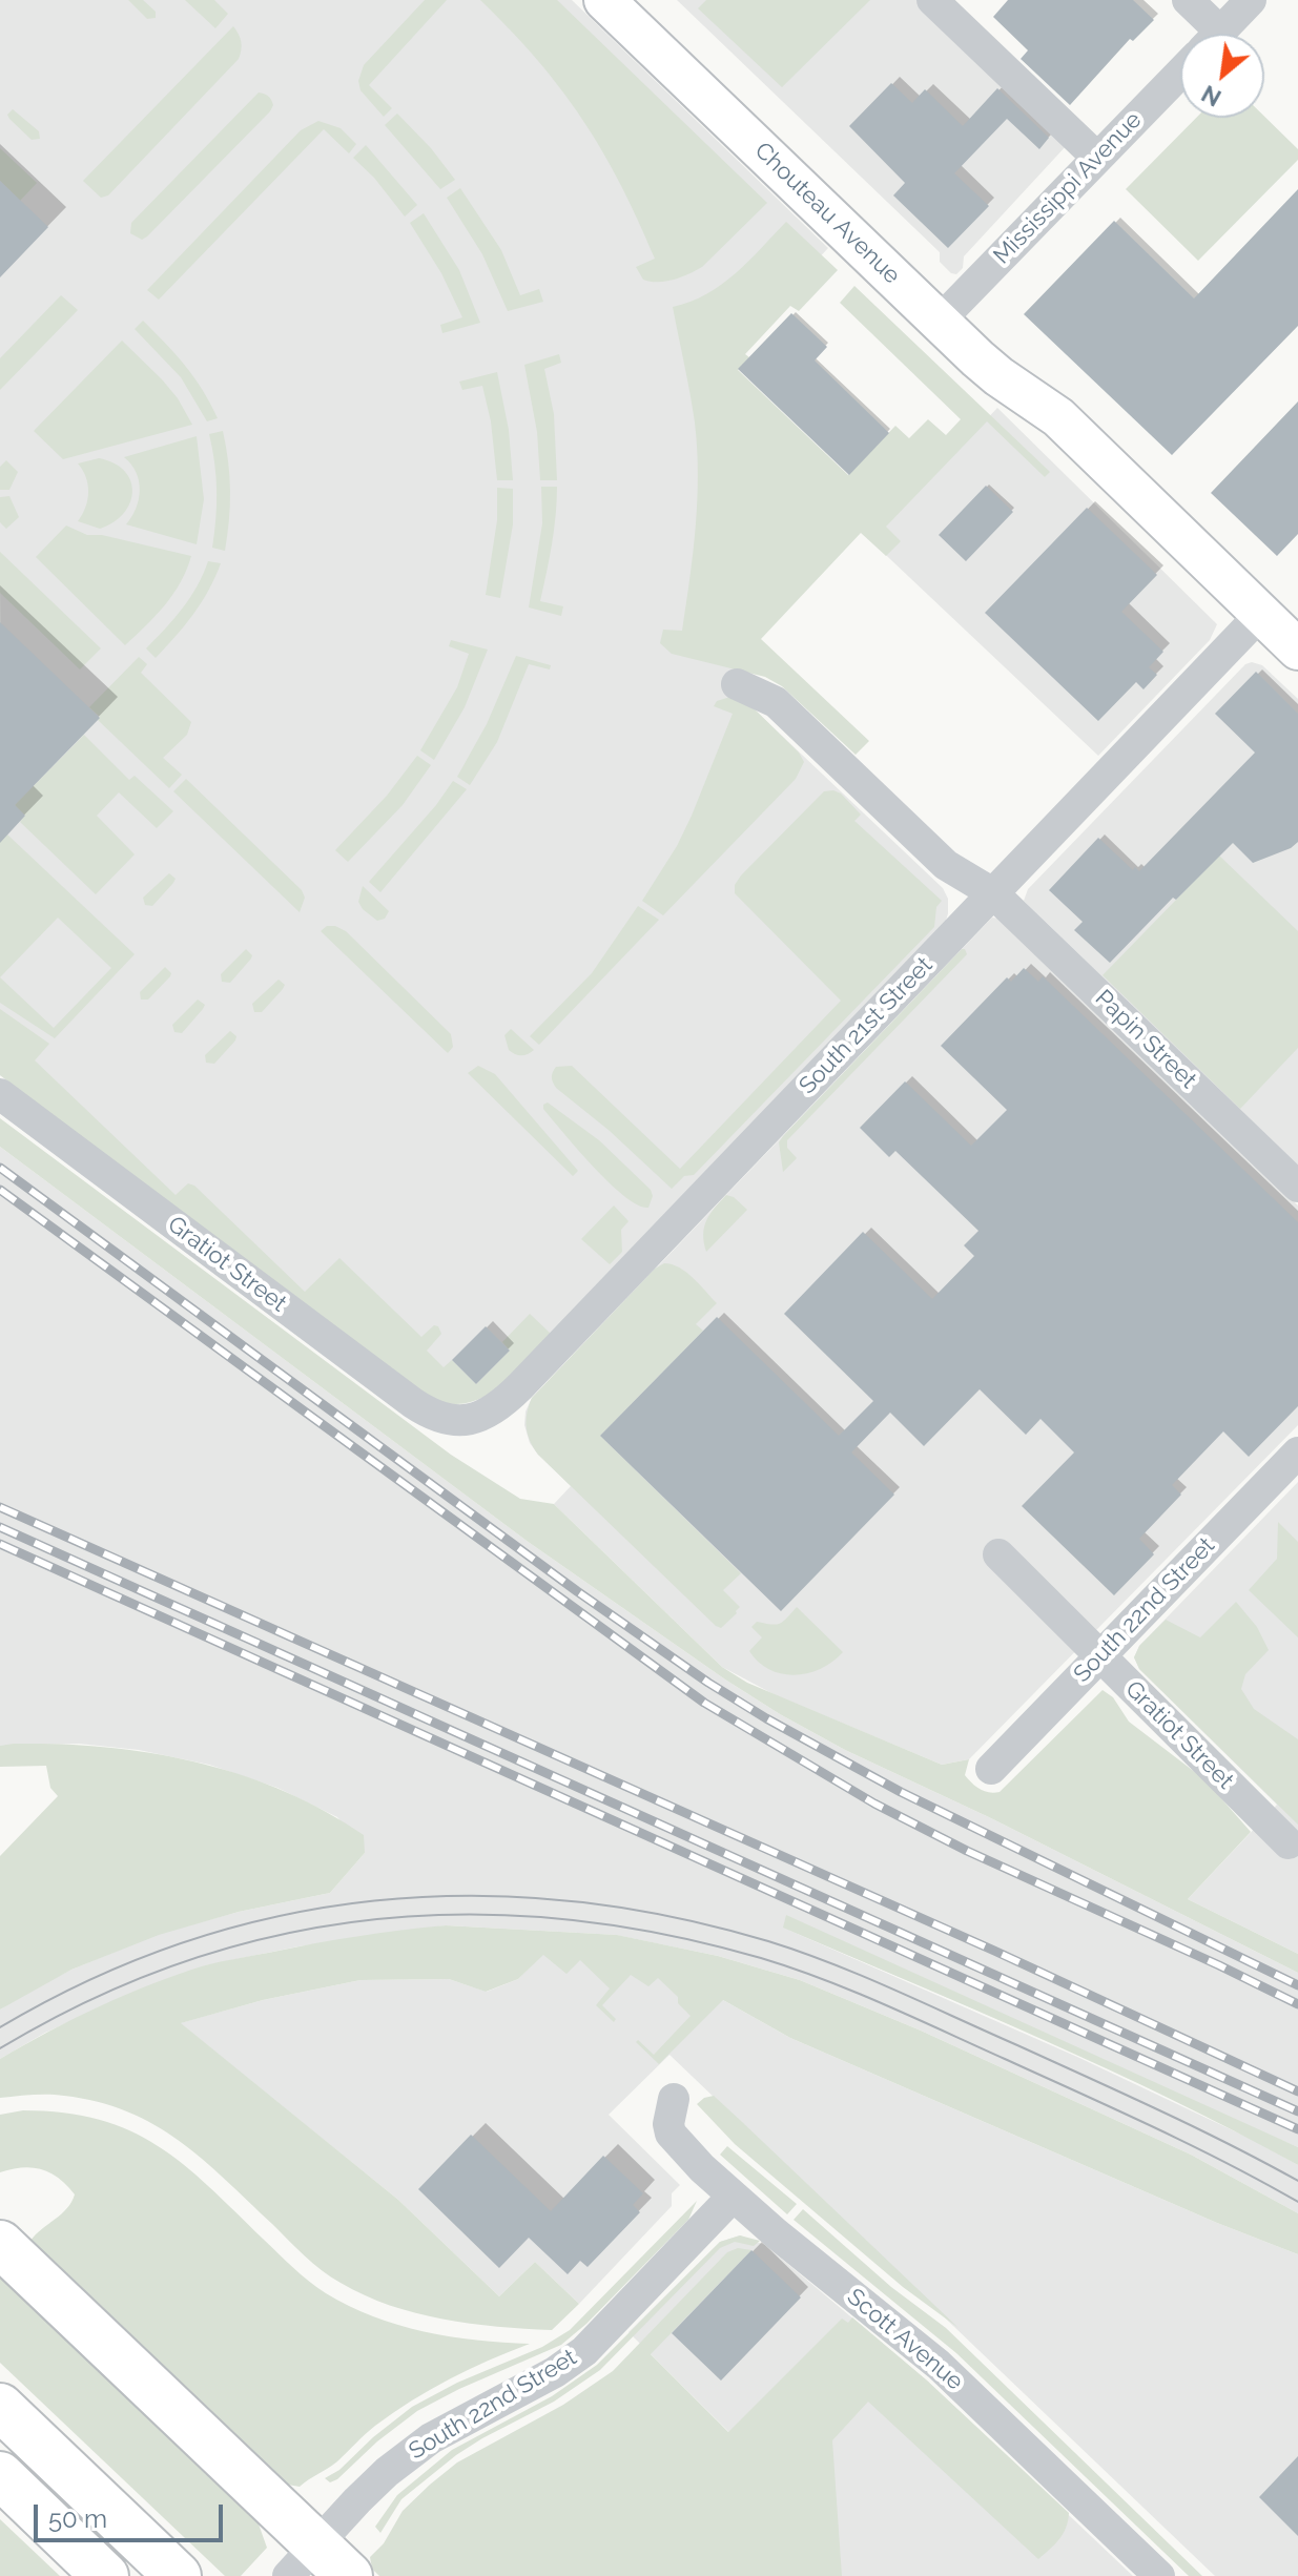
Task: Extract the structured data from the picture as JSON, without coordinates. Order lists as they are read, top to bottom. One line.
{"streets":{"main road":["Chouteau Avenue"],"street":["Mississippi Avenue","South 21st Street","Papin Street","Gratiot Street","South 22nd Street","Scott Avenue"]},"crossings":[["Mississippi Avenue","Chouteau Avenue"],["Chouteau Avenue","South 21st Street"],["South 21st Street","Papin Street"],["South 21st Street","Gratiot Street"],["Gratiot Street","South 22nd Street"],["South 22nd Street","Scott Avenue"]],"scale_bar":"50 m","north":"bottom left"}
